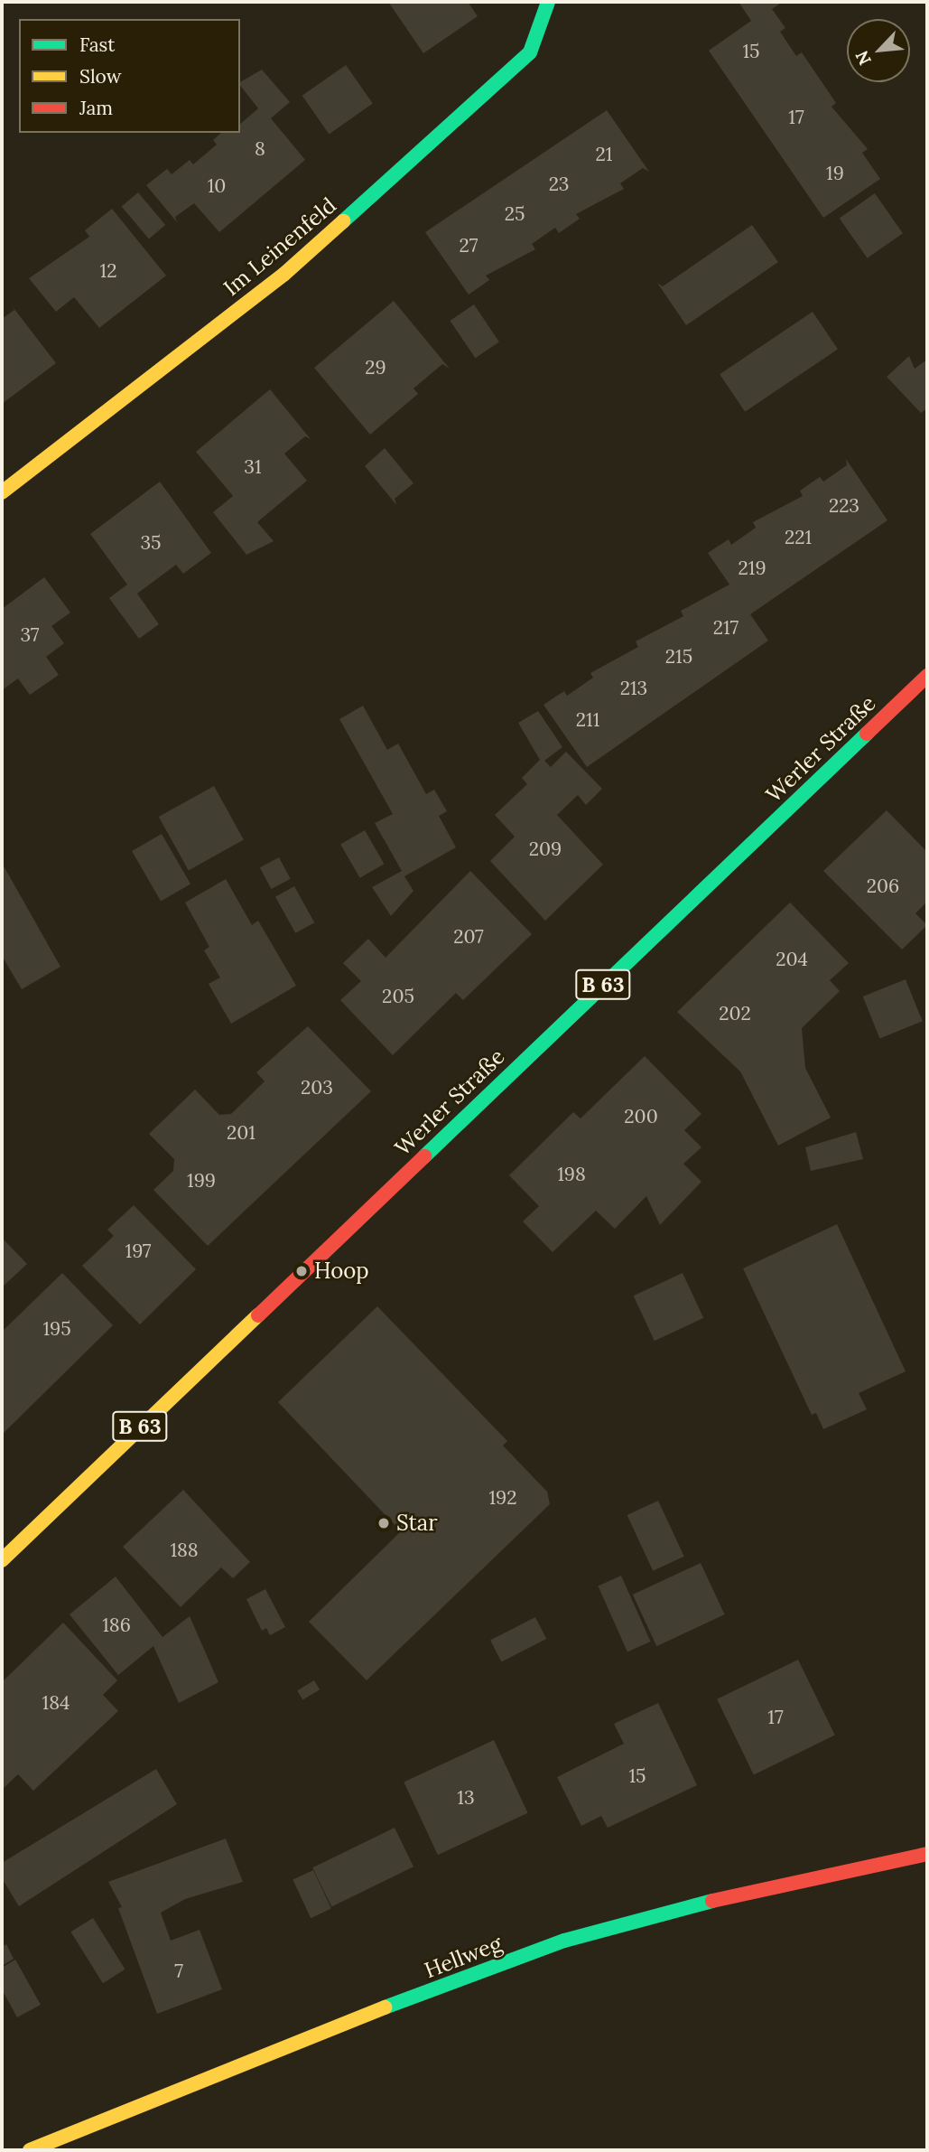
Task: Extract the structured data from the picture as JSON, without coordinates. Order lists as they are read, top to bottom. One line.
{"streets":{"street":["Im Leinenfeld","Werler Straße","B 63","Hellweg"]},"places":["Hoop","Star"],"house_numbers":["15","17","8","21","19","23","10","25","27","12","29","31","223","221","35","219","217","37","215","213","211","209","206","207","204","205","202","203","200","201","198","199","197","195","192","188","186","184","17","15","13","7"],"legend":["Fast","Slow","Jam"],"north":"bottom left"}
